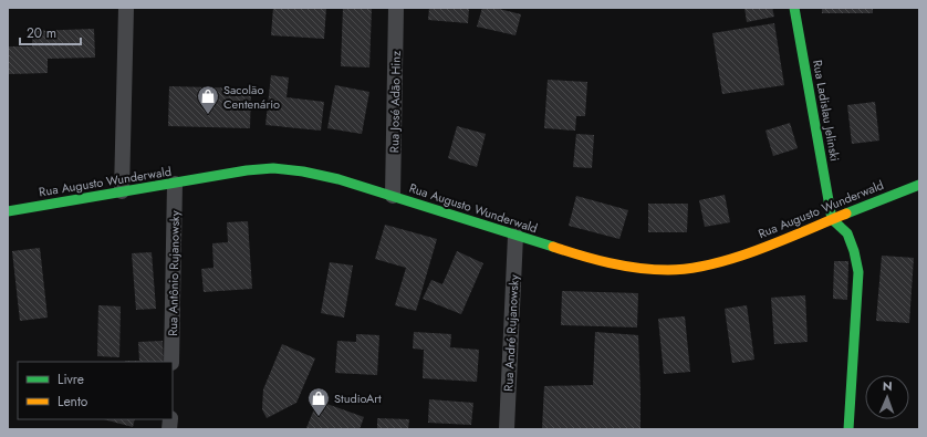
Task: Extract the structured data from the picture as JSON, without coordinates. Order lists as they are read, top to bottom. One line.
{"streets":{"main road":["Rua Ladislau Jelinski","Rua Augusto Wunderwald"],"street":["Rua José Adão Hinz","Rua Antônio Rujanowsky","Rua André Rujanowsky"]},"crossings":[["Rua José Adão Hinz","Rua Augusto Wunderwald"],["Rua Ladislau Jelinski","Rua Augusto Wunderwald"],["Rua Augusto Wunderwald","Rua Antônio Rujanowsky"],["Rua Augusto Wunderwald","Rua André Rujanowsky"]],"places":{"shop":["Sacolão Centenário","StudioArt"]},"legend":["Livre","Lento"],"scale_bar":"20 m","north":"top"}
